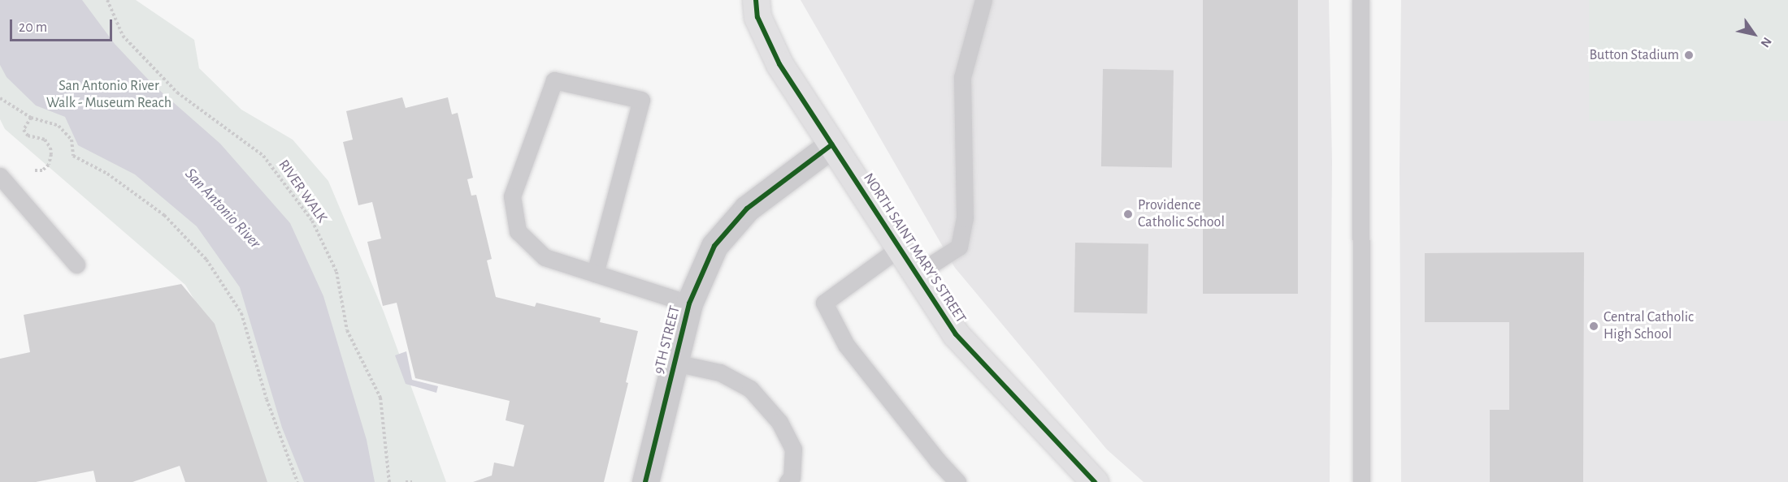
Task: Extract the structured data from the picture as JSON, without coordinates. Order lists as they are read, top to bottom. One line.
{"streets":{"street":["NORTH SAINT MARY'S STREET","9TH STREET"],"path":["RIVER WALK"]},"crossings":[["NORTH SAINT MARY'S STREET","9TH STREET"]],"water":["San Antonio River"],"parks":["San Antonio River Walk - Museum Reach"],"places":["Button Stadium","Providence Catholic School","Central Catholic High School"],"scale_bar":"20 m","north":"bottom right"}
